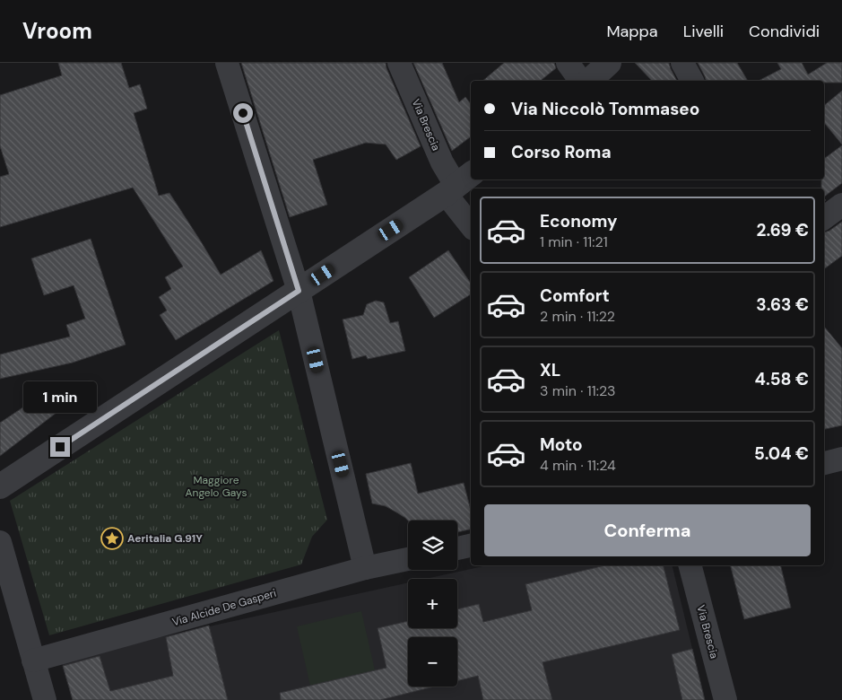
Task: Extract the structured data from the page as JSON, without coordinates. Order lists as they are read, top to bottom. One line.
{"streets":{"street":["Via Brescia","Via Alcide De Gasperi"]},"parks":["Maggiore Angelo Gays"],"places":{"place":["Aeritalia G.91Y"]},"page":{"header":"Vroom","nav":["Mappa","Livelli","Condividi"],"banner":["Via Niccolò Tommaseo","Corso Roma"],"list":[{"name":"Economy","note":"1 min · 11:21","value":"2.69 €"},{"name":"Comfort","note":"2 min · 11:22","value":"3.63 €"},{"name":"XL","note":"3 min · 11:23","value":"4.58 €"},{"name":"Moto","note":"4 min · 11:24","value":"5.04 €"}],"bubble":"1 min","buttons":"Conferma","map_buttons":["+","−"]}}
